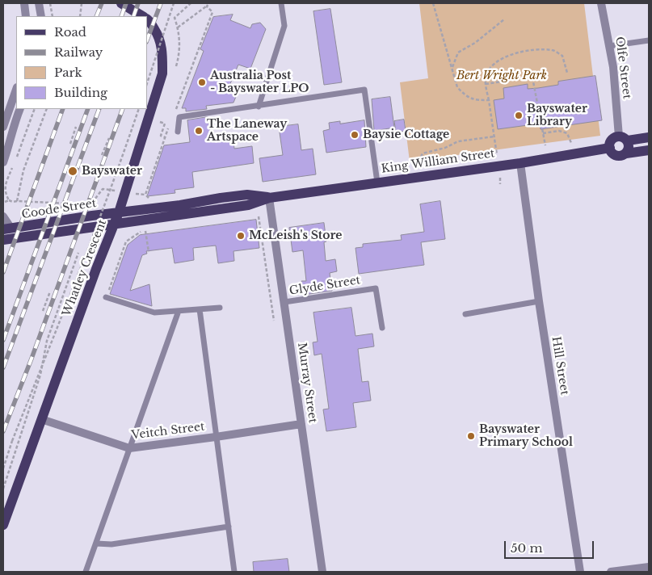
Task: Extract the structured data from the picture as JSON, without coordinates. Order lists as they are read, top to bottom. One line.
{"streets":{"main road":["King William Street","Coode Street","Whatley Crescent"],"street":["Olfe Street","Hill Street","Murray Street","Veitch Street"],"lane":["Glyde Street"]},"crossings":[["Olfe Street","King William Street"],["King William Street","Coode Street"],["King William Street","Whatley Crescent"],["King William Street","Hill Street"],["King William Street","Murray Street"],["Coode Street","Whatley Crescent"],["Whatley Crescent","Veitch Street"],["Glyde Street","Murray Street"],["Murray Street","Veitch Street"]],"parks":["Bert Wright Park"],"places":["Australia Post - Bayswater LPO","Bayswater Library","The Laneway Artspace","Baysie Cottage","Bayswater","McLeish's Store","Bayswater Primary School"],"legend":["Road","Railway","Park","Building"],"scale_bar":"50 m"}
